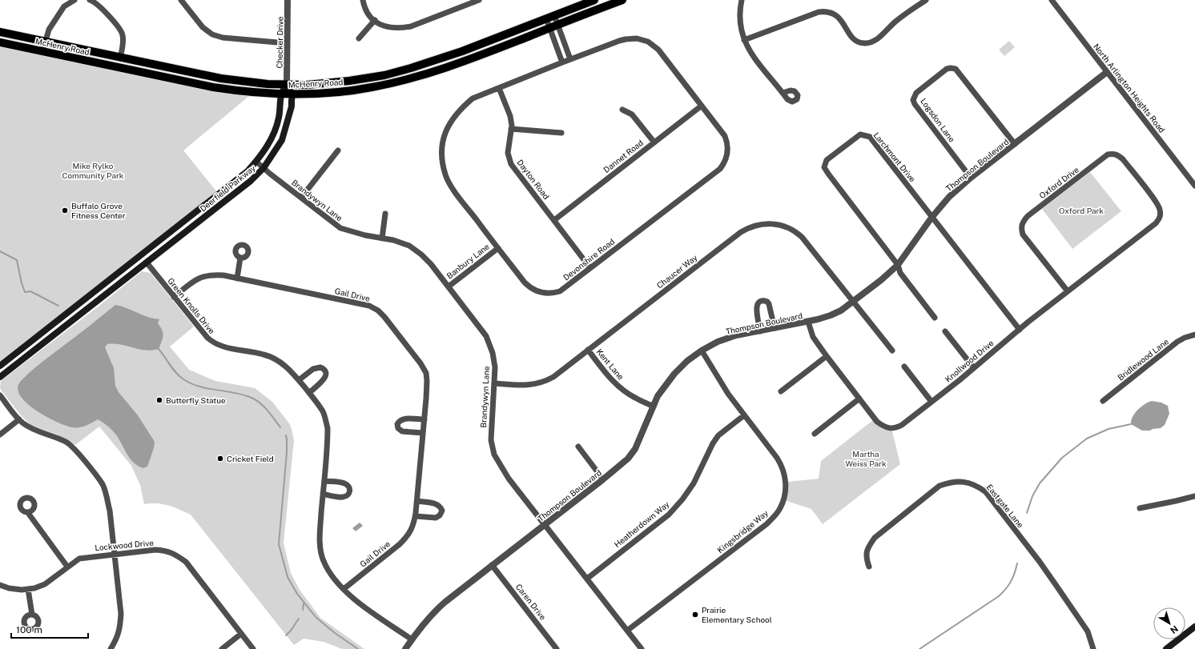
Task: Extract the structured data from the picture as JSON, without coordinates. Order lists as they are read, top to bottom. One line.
{"streets":{"main road":["McHenry Road","Deerfield Parkway"],"street":["Checker Drive","North Arlington Heights Road","Logsdon Lane","Dannet Road","Larchmont Drive","Thompson Boulevard","Dayton Road","Oxford Drive","Brandywyn Lane","Devonshire Road","Banbury Lane","Chaucer Way","Gail Drive","Green Knolls Drive","Bridlewood Lane","Knollwood Drive","Kent Lane","Eastgate Lane","Heatherdown Way","Kingsbridge Way","Lockwood Drive","Caren Drive"]},"crossings":[["Checker Drive","McHenry Road"],["Checker Drive","Deerfield Parkway"],["McHenry Road","Deerfield Parkway"],["North Arlington Heights Road","Thompson Boulevard"],["Logsdon Lane","Thompson Boulevard"],["Dannet Road","Dayton Road"],["Dannet Road","Devonshire Road"],["Larchmont Drive","Thompson Boulevard"],["Larchmont Drive","Knollwood Drive"],["Thompson Boulevard","Brandywyn Lane"],["Thompson Boulevard","Chaucer Way"],["Thompson Boulevard","Green Knolls Drive"],["Thompson Boulevard","Knollwood Drive"],["Thompson Boulevard","Kent Lane"],["Thompson Boulevard","Kingsbridge Way"],["Thompson Boulevard","Caren Drive"],["Dayton Road","Devonshire Road"],["Oxford Drive","Knollwood Drive"],["Deerfield Parkway","Brandywyn Lane"],["Deerfield Parkway","Green Knolls Drive"],["Brandywyn Lane","Banbury Lane"],["Brandywyn Lane","Chaucer Way"],["Brandywyn Lane","Heatherdown Way"],["Brandywyn Lane","Kingsbridge Way"],["Devonshire Road","Banbury Lane"],["Chaucer Way","Kent Lane"],["Gail Drive","Green Knolls Drive"],["Heatherdown Way","Kingsbridge Way"]],"parks":["Mike Rylko Community Park","Oxford Park","Martha Weiss Park"],"places":["Buffalo Grove Fitness Center","Butterfly Statue","Cricket Field","Prairie Elementary School"],"scale_bar":"100 m","north":"bottom right"}
